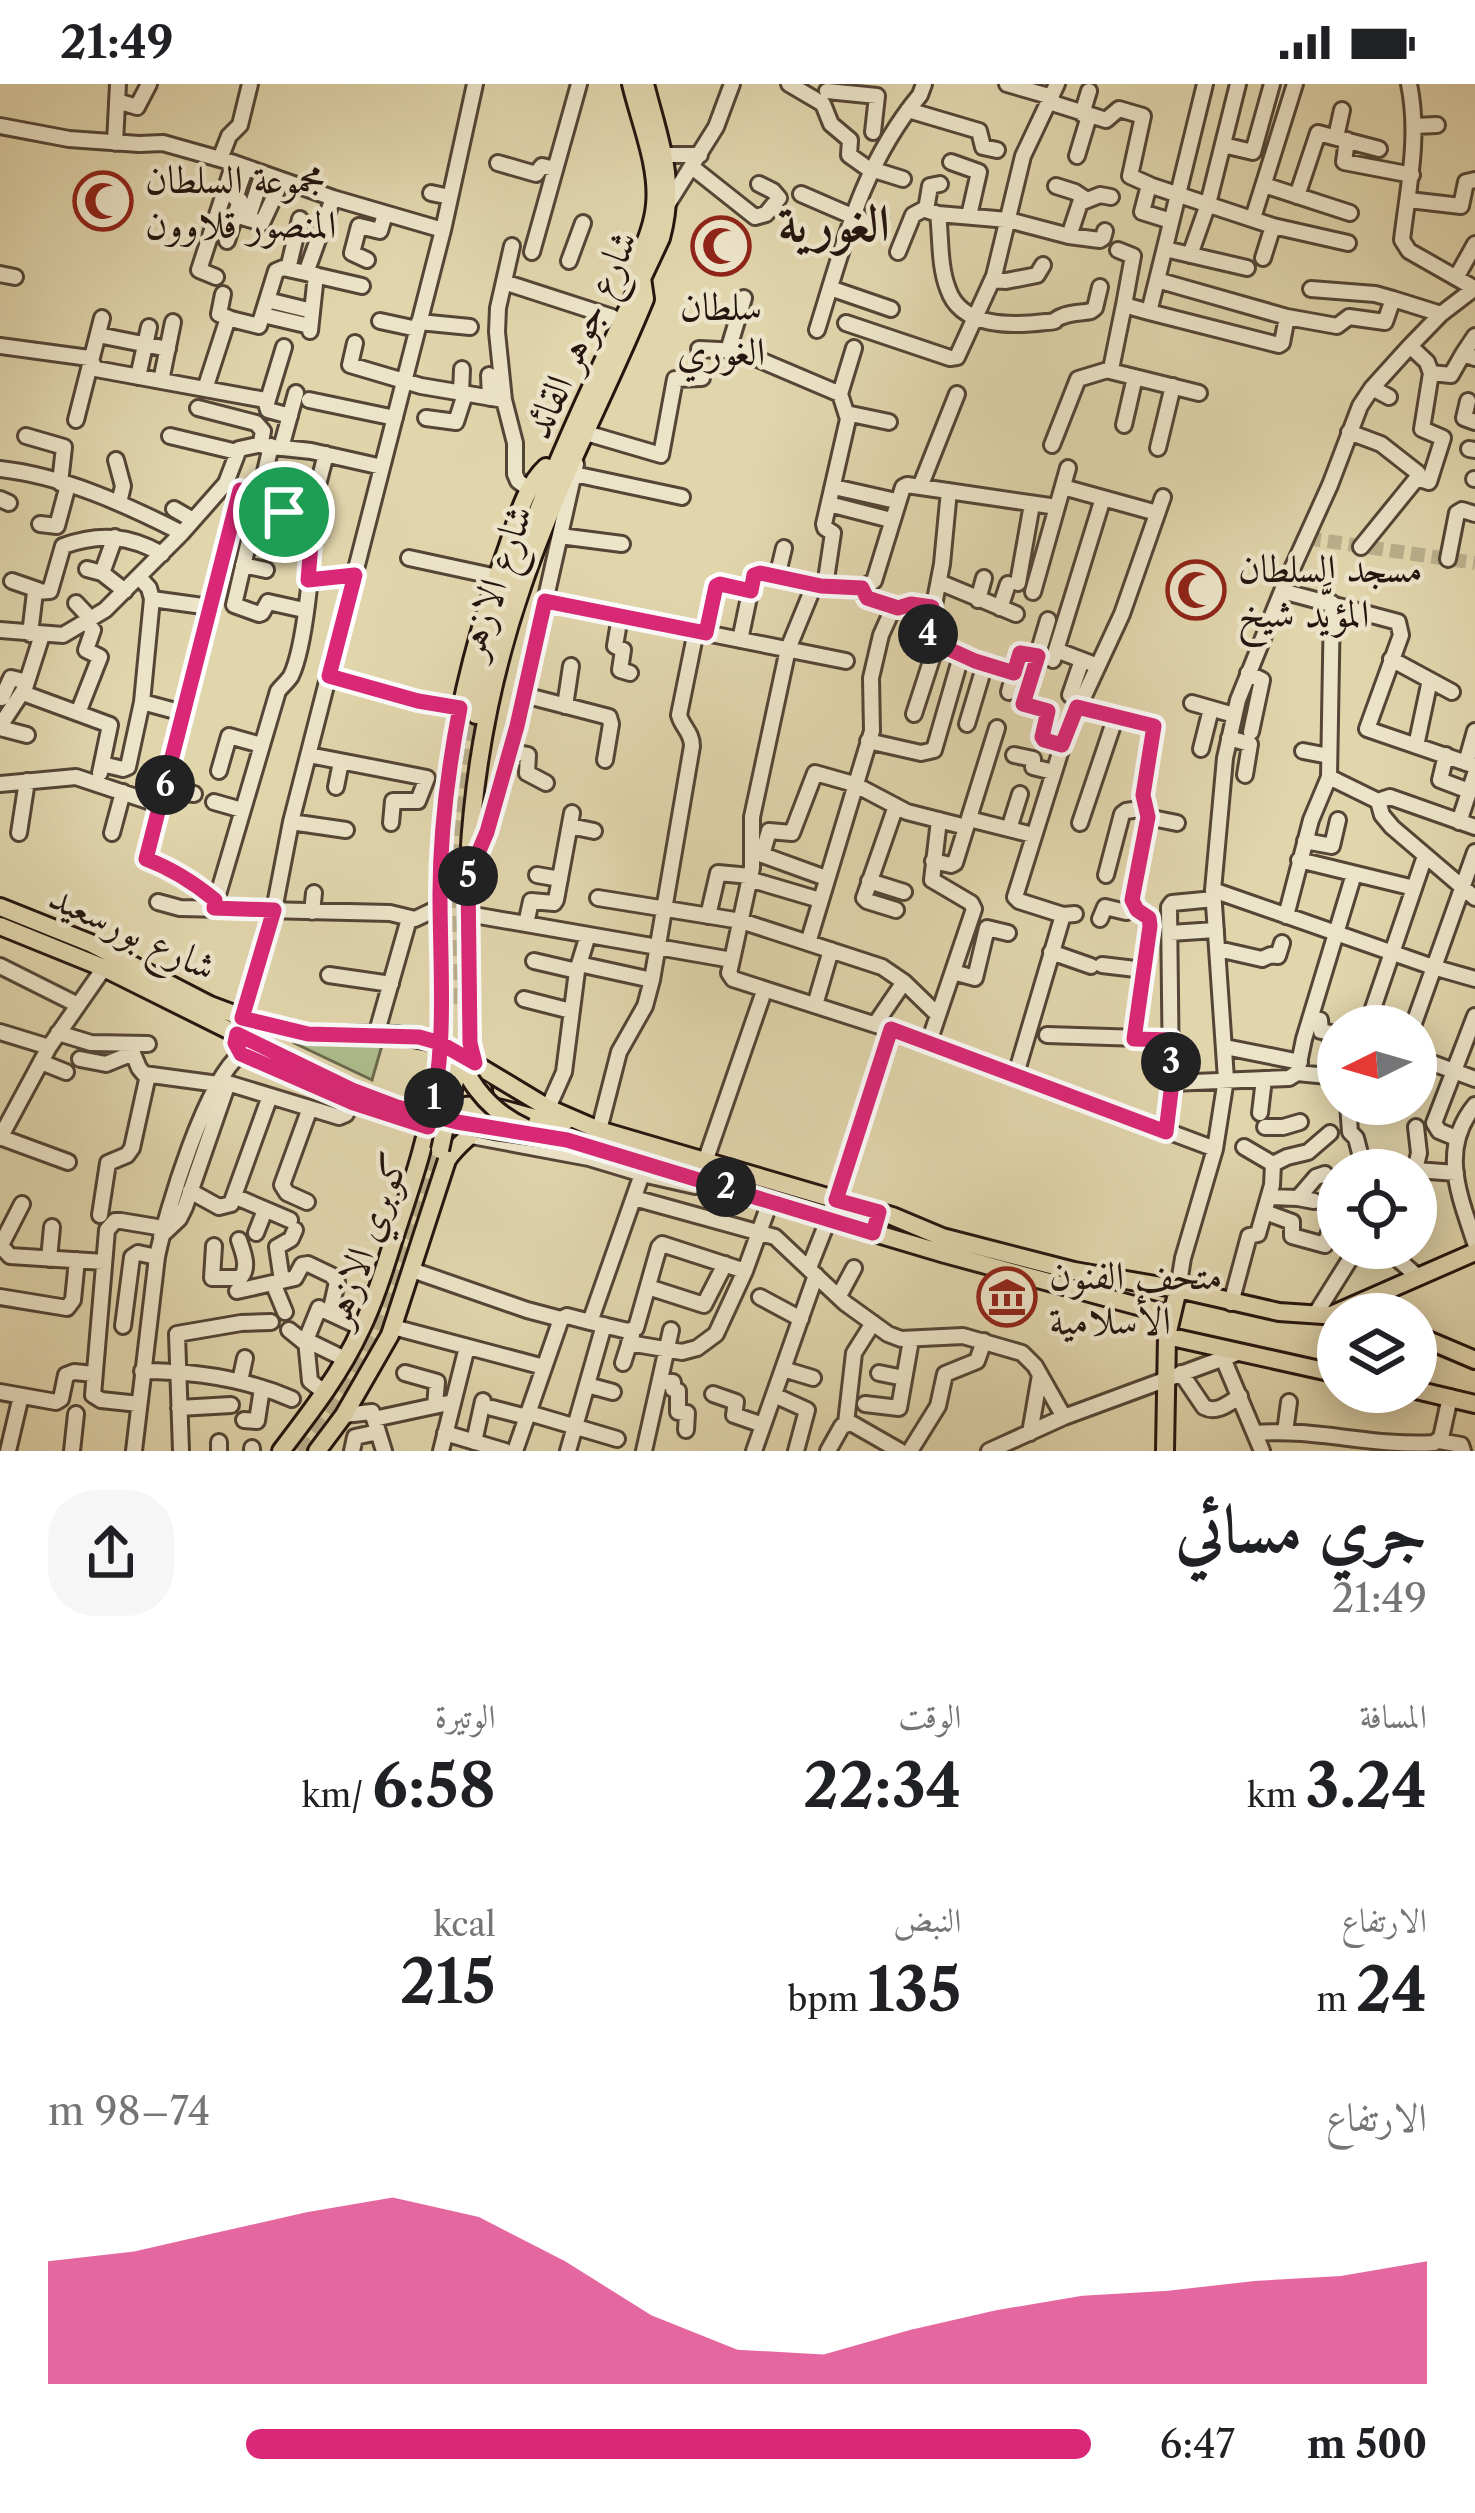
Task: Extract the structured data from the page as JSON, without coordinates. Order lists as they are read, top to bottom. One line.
{"streets":{"main road":["شارع جوهر القائد","شارع الازهر","شارع بورسعيد","كوبري الازهر"]},"crossings":[["شارع جوهر القائد","شارع الازهر"],["شارع جوهر القائد","كوبري الازهر"],["شارع الازهر","شارع بورسعيد"],["شارع الازهر","كوبري الازهر"]],"districts":["الغورية"],"places":{"mosque":["مجموعة السلطان المنصور قلاوون","سلطان الغوري","مسجد السلطان المؤيَّد شيخ"],"museum":["متحف الفنون الأسلامية"]},"north":"left","page":{"status":"21:49","pins":["4","6","5","3","1","2"],"heading":["جري مسائي","21:49"],"stats":[["المسافة","3.24 km"],["الوقت","22:34"],["الوتيرة","6:58 /km"],["الارتفاع","24 m"],["النبض","135 bpm"],["kcal","215"]],"chart":["الارتفاع","74–98 m"],"list":[{"name":"500 m","note":"6:47"}]}}
